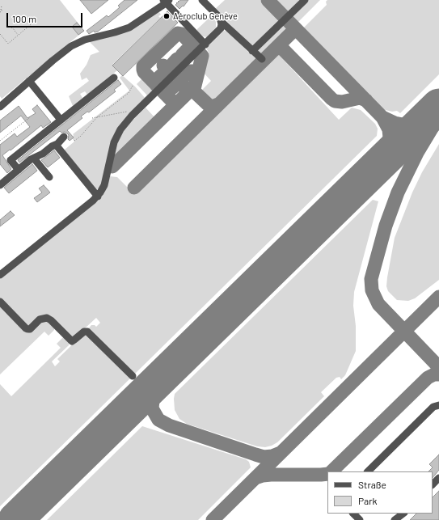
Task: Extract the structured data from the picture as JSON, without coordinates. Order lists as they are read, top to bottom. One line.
{"places":["Aéroclub Genève"],"legend":["Straße","Park"],"scale_bar":"100 m"}
